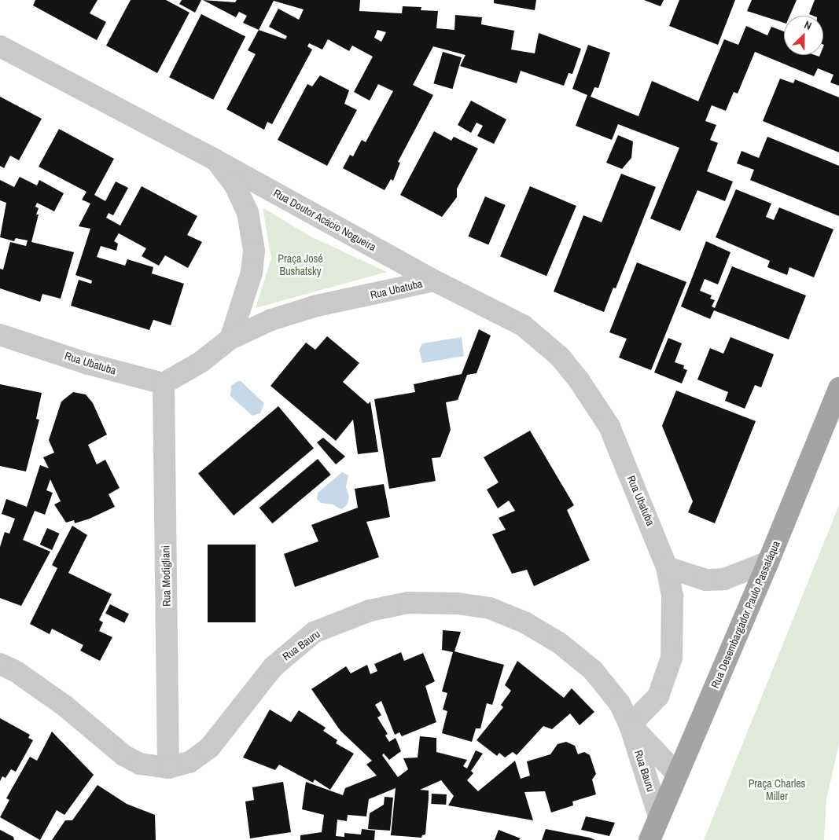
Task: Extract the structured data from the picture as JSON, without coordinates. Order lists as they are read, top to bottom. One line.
{"streets":{"main road":["Rua Desembargador Paulo Passaláqua"],"street":["Rua Doutor Acácio Nogueira","Rua Ubatuba","Rua Modigliani","Rua Bauru"]},"crossings":[["Rua Doutor Acácio Nogueira","Rua Ubatuba"],["Rua Ubatuba","Rua Modigliani"],["Rua Ubatuba","Rua Bauru"],["Rua Modigliani","Rua Bauru"],["Rua Desembargador Paulo Passaláqua","Rua Bauru"]],"parks":["Praça José Bushatsky","Praça Charles Miller"],"north":"top right"}
